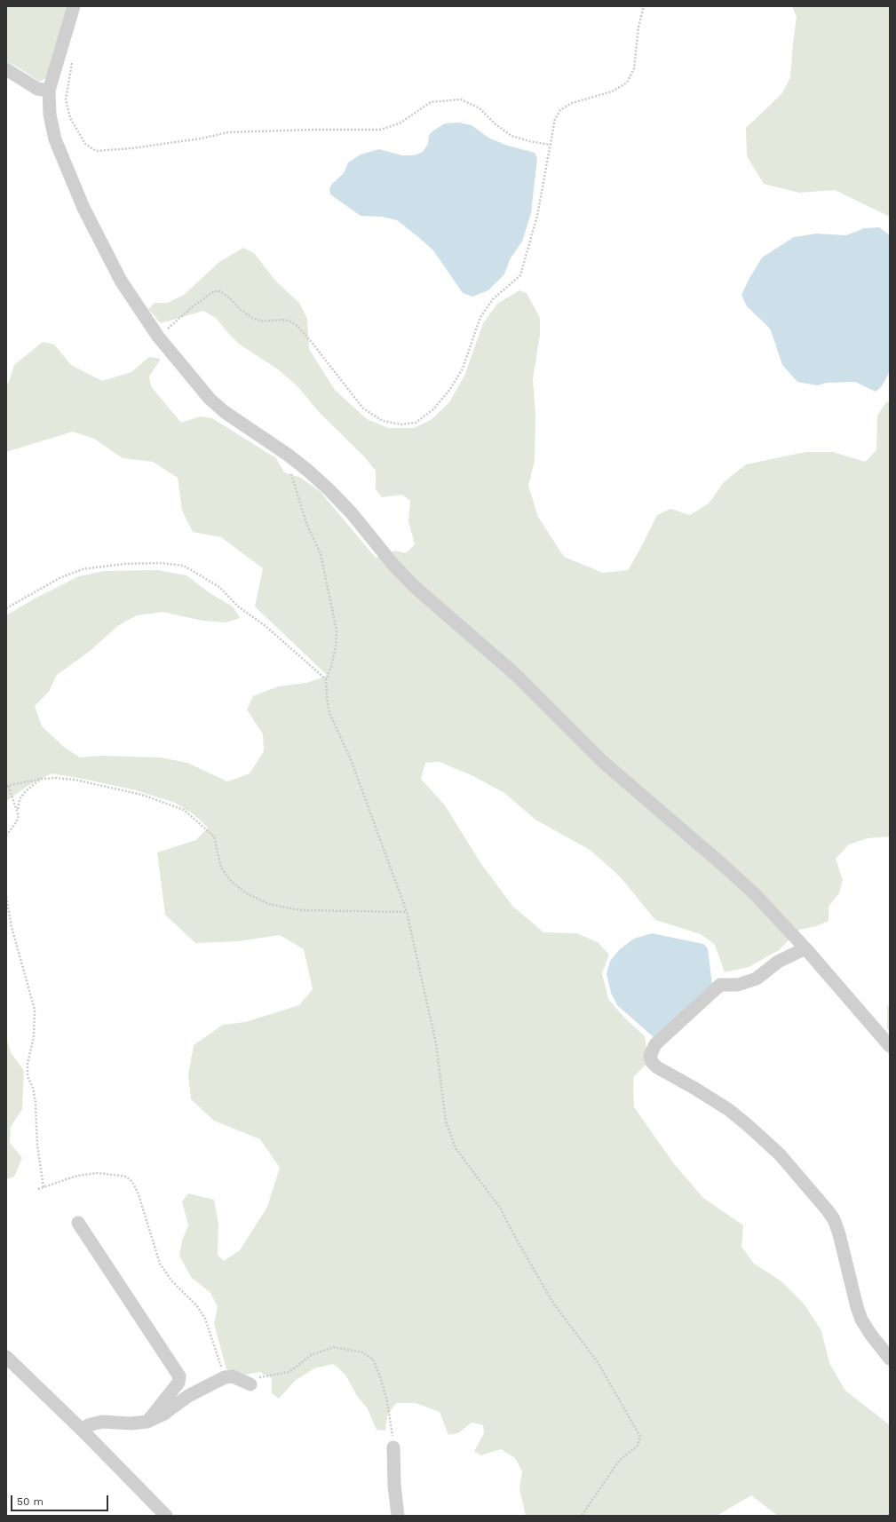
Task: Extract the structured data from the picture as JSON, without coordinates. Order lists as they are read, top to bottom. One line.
{"scale_bar":"50 m"}
